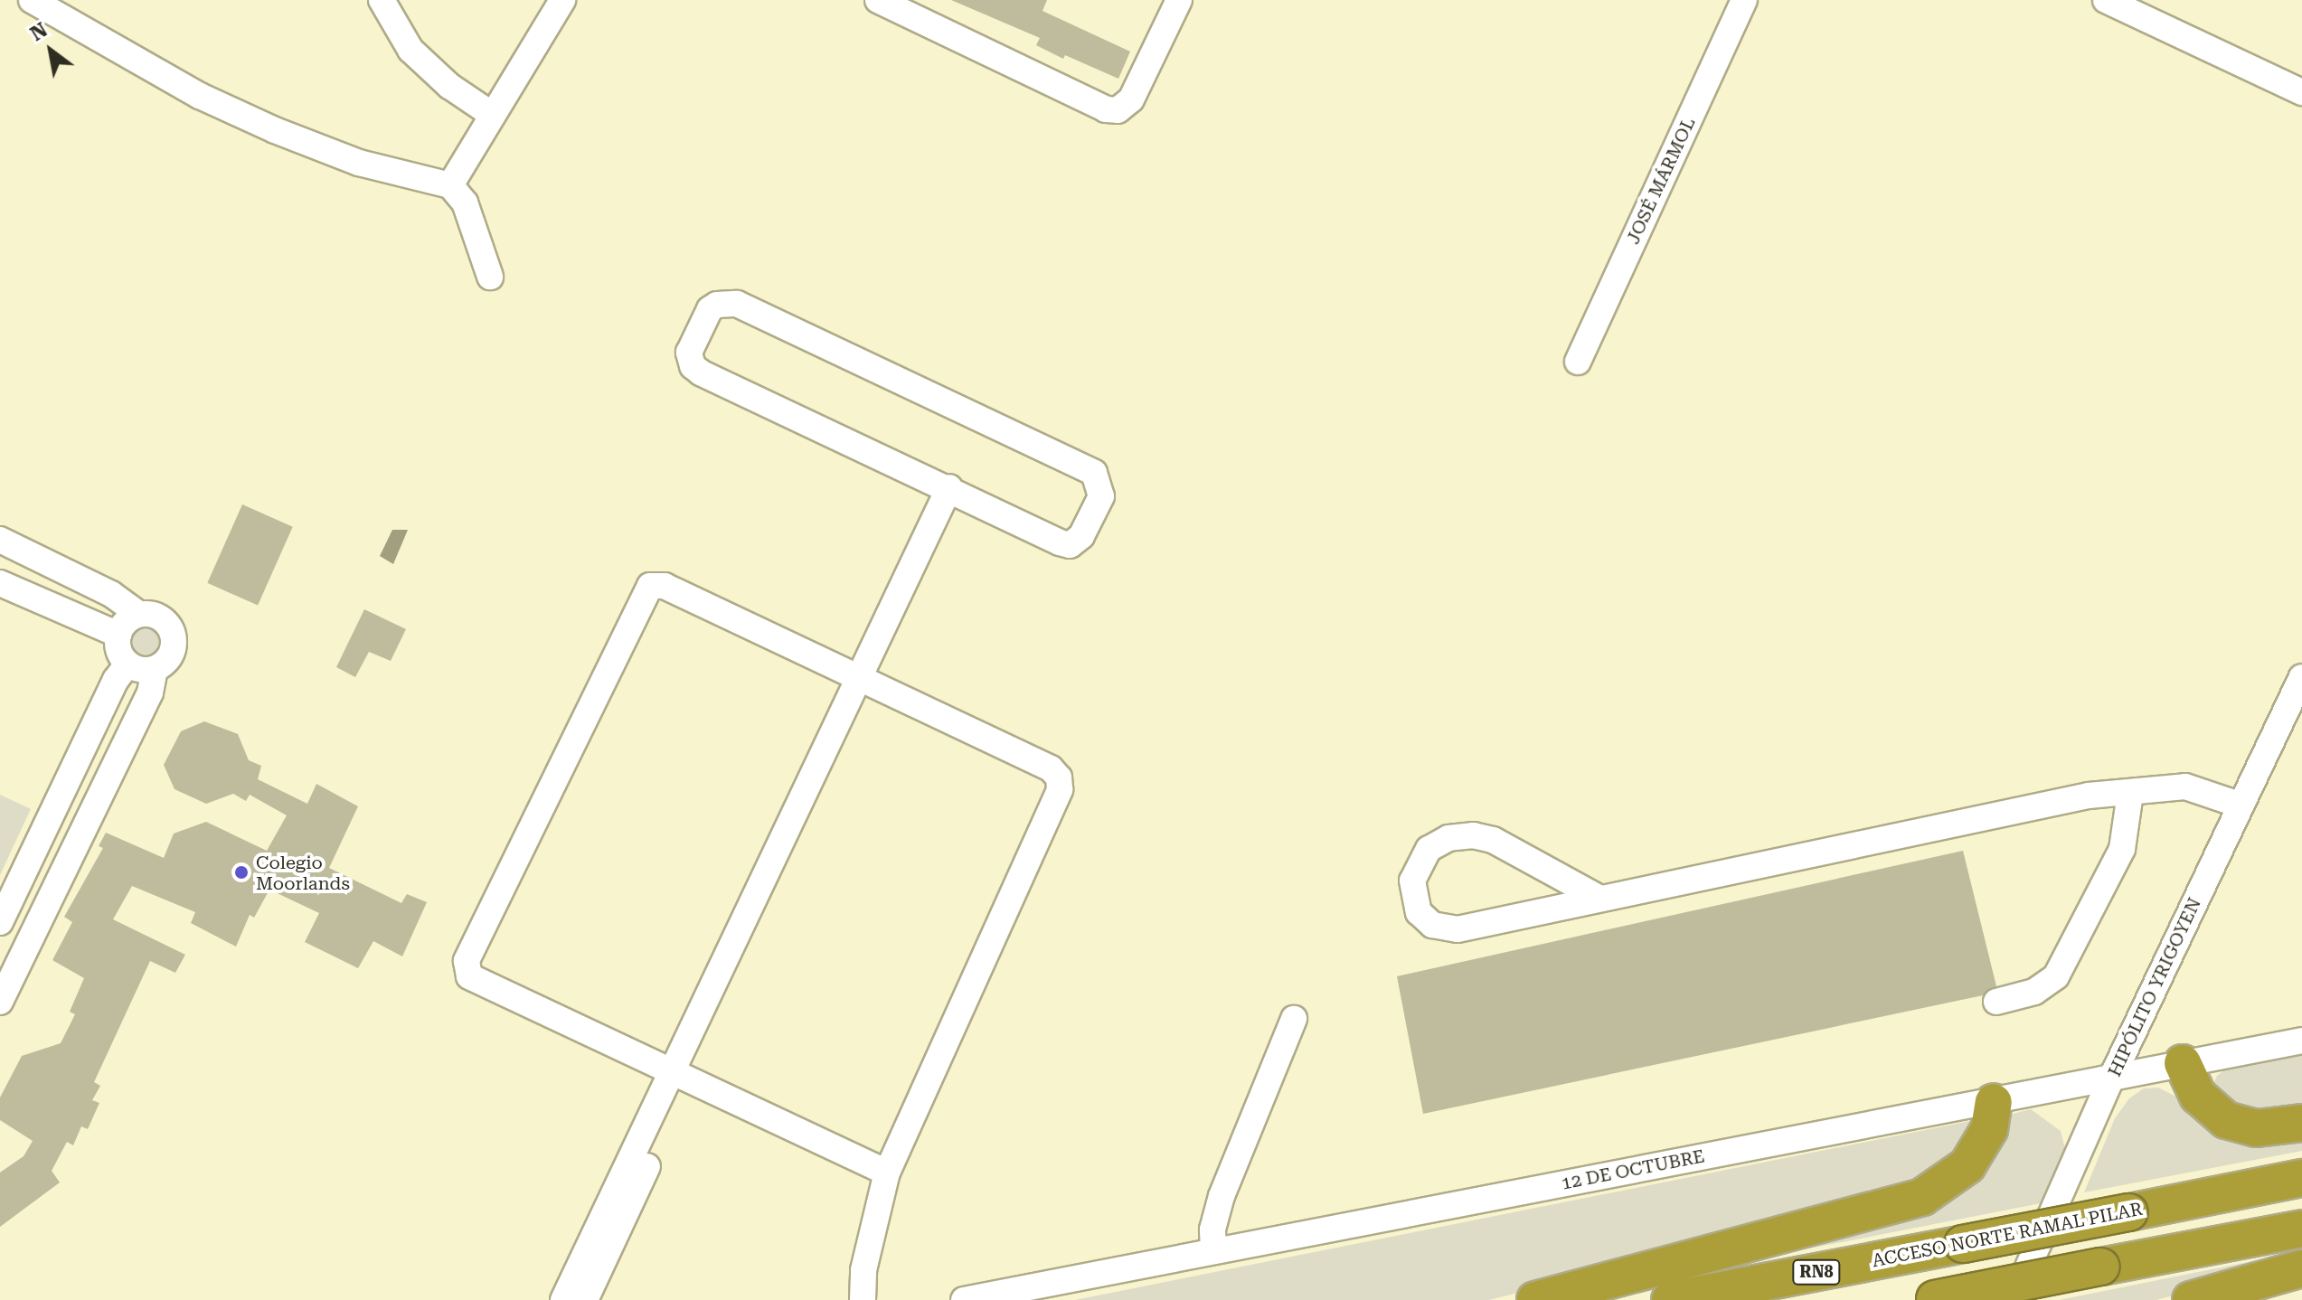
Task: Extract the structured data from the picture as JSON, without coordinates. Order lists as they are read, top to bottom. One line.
{"streets":{"highway":["ACCESO NORTE RAMAL PILAR","RN8"],"street":["JOSÉ MÁRMOL","HIPÓLITO YRIGOYEN","12 DE OCTUBRE"]},"crossings":[["HIPÓLITO YRIGOYEN","12 DE OCTUBRE"]],"places":["Colegio Moorlands"],"north":"top left"}
